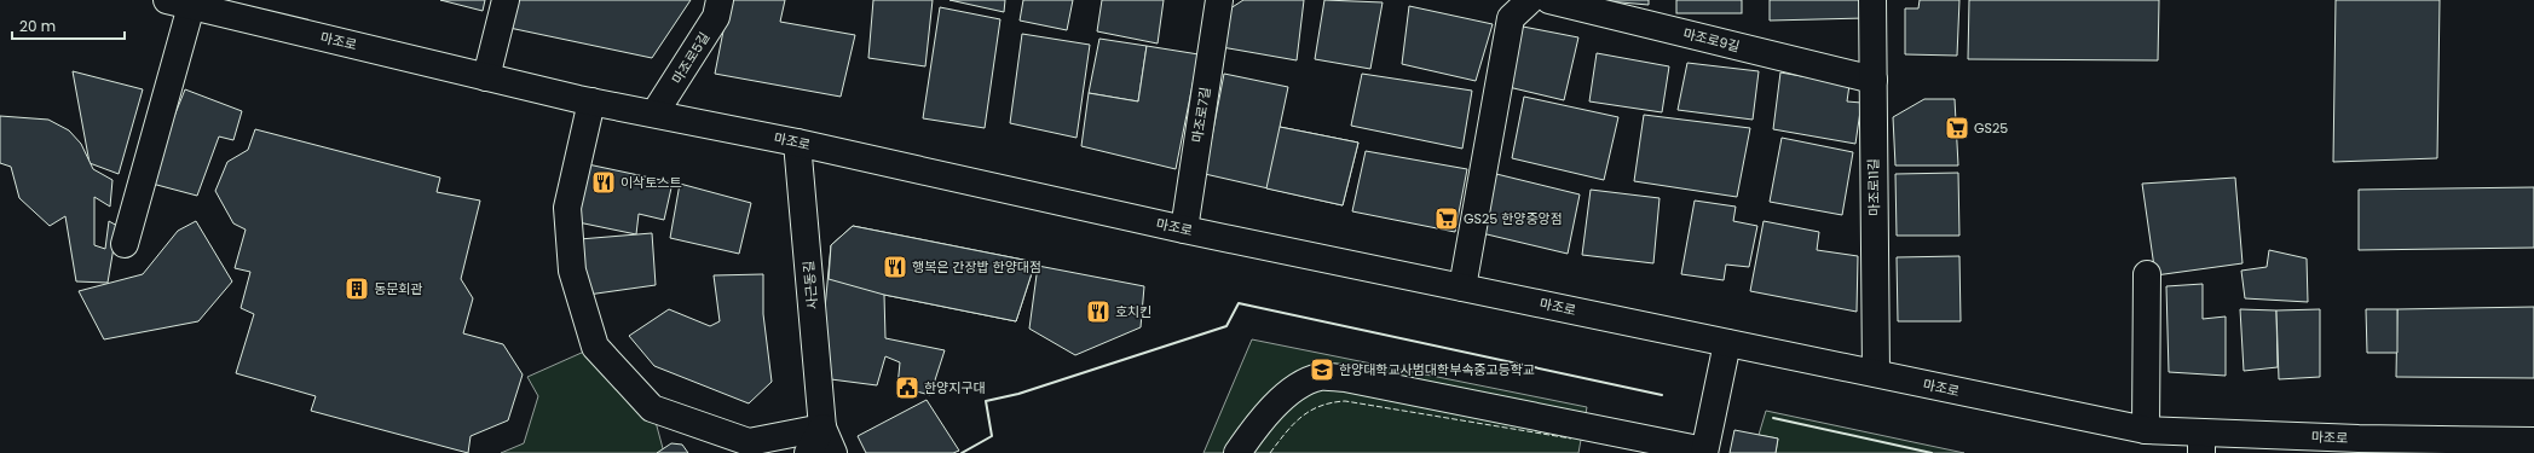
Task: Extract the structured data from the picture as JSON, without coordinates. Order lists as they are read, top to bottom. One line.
{"streets":{"street":["마조로9길","마조로","마조로5길","마조로7길","마조로11길","사근동길"]},"crossings":[["마조로9길","마조로11길"],["마조로","마조로5길"],["마조로","마조로7길"],["마조로","마조로11길"],["마조로","사근동길"]],"places":{"supermarket":["GS25","GS25 한양중앙점"],"restaurant":["이삭토스트","행복은 간장밥 한양대점","호치킨"],"building":["동문회관"],"school or university":["한양대학교사범대학부속중고등학교"],"public building":["한양지구대"]},"scale_bar":"20 m"}
